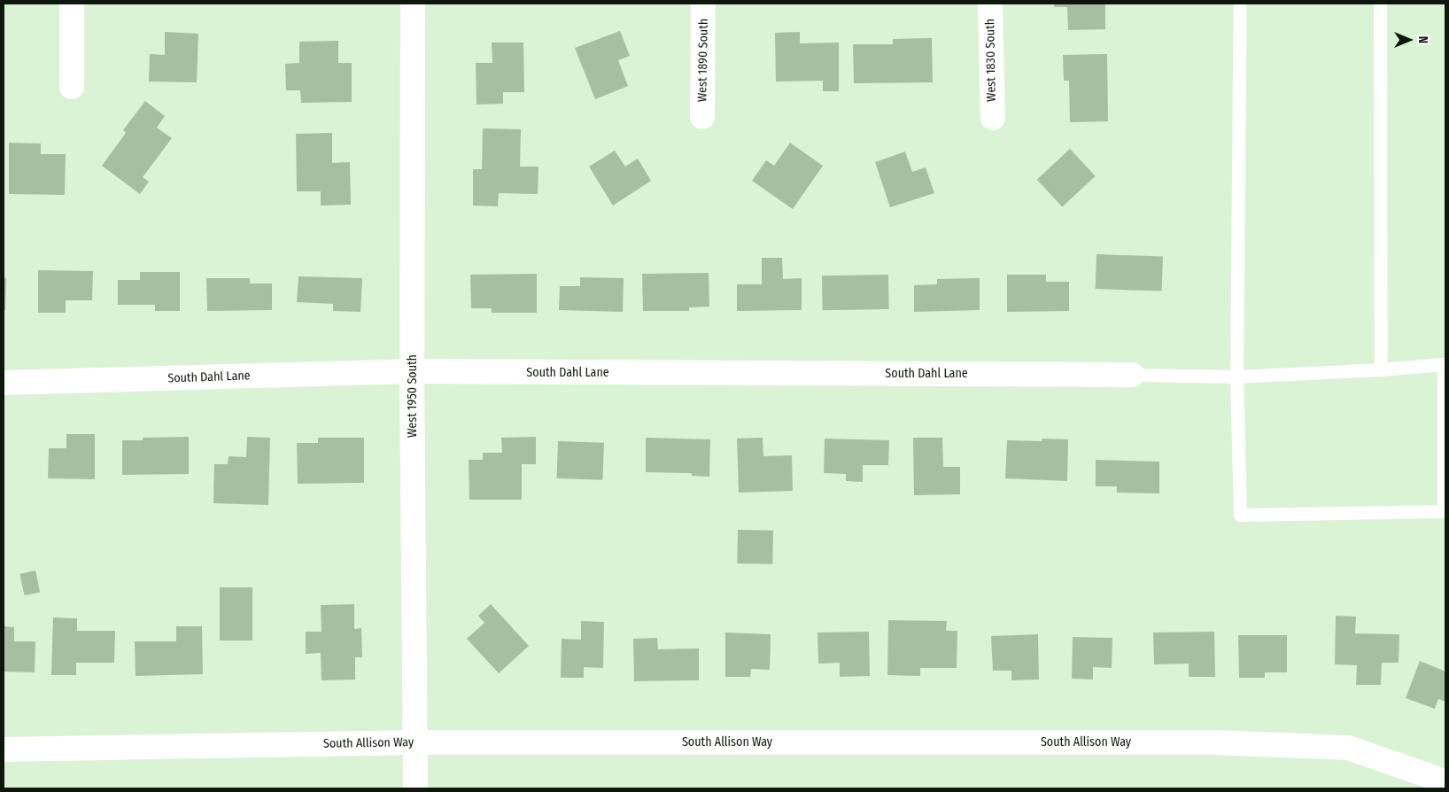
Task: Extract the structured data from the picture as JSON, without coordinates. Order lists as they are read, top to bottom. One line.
{"streets":{"street":["West 1890 South","West 1830 South","South Dahl Lane","West 1950 South","South Allison Way"]},"crossings":[["South Dahl Lane","West 1950 South"],["West 1950 South","South Allison Way"]],"north":"right"}
